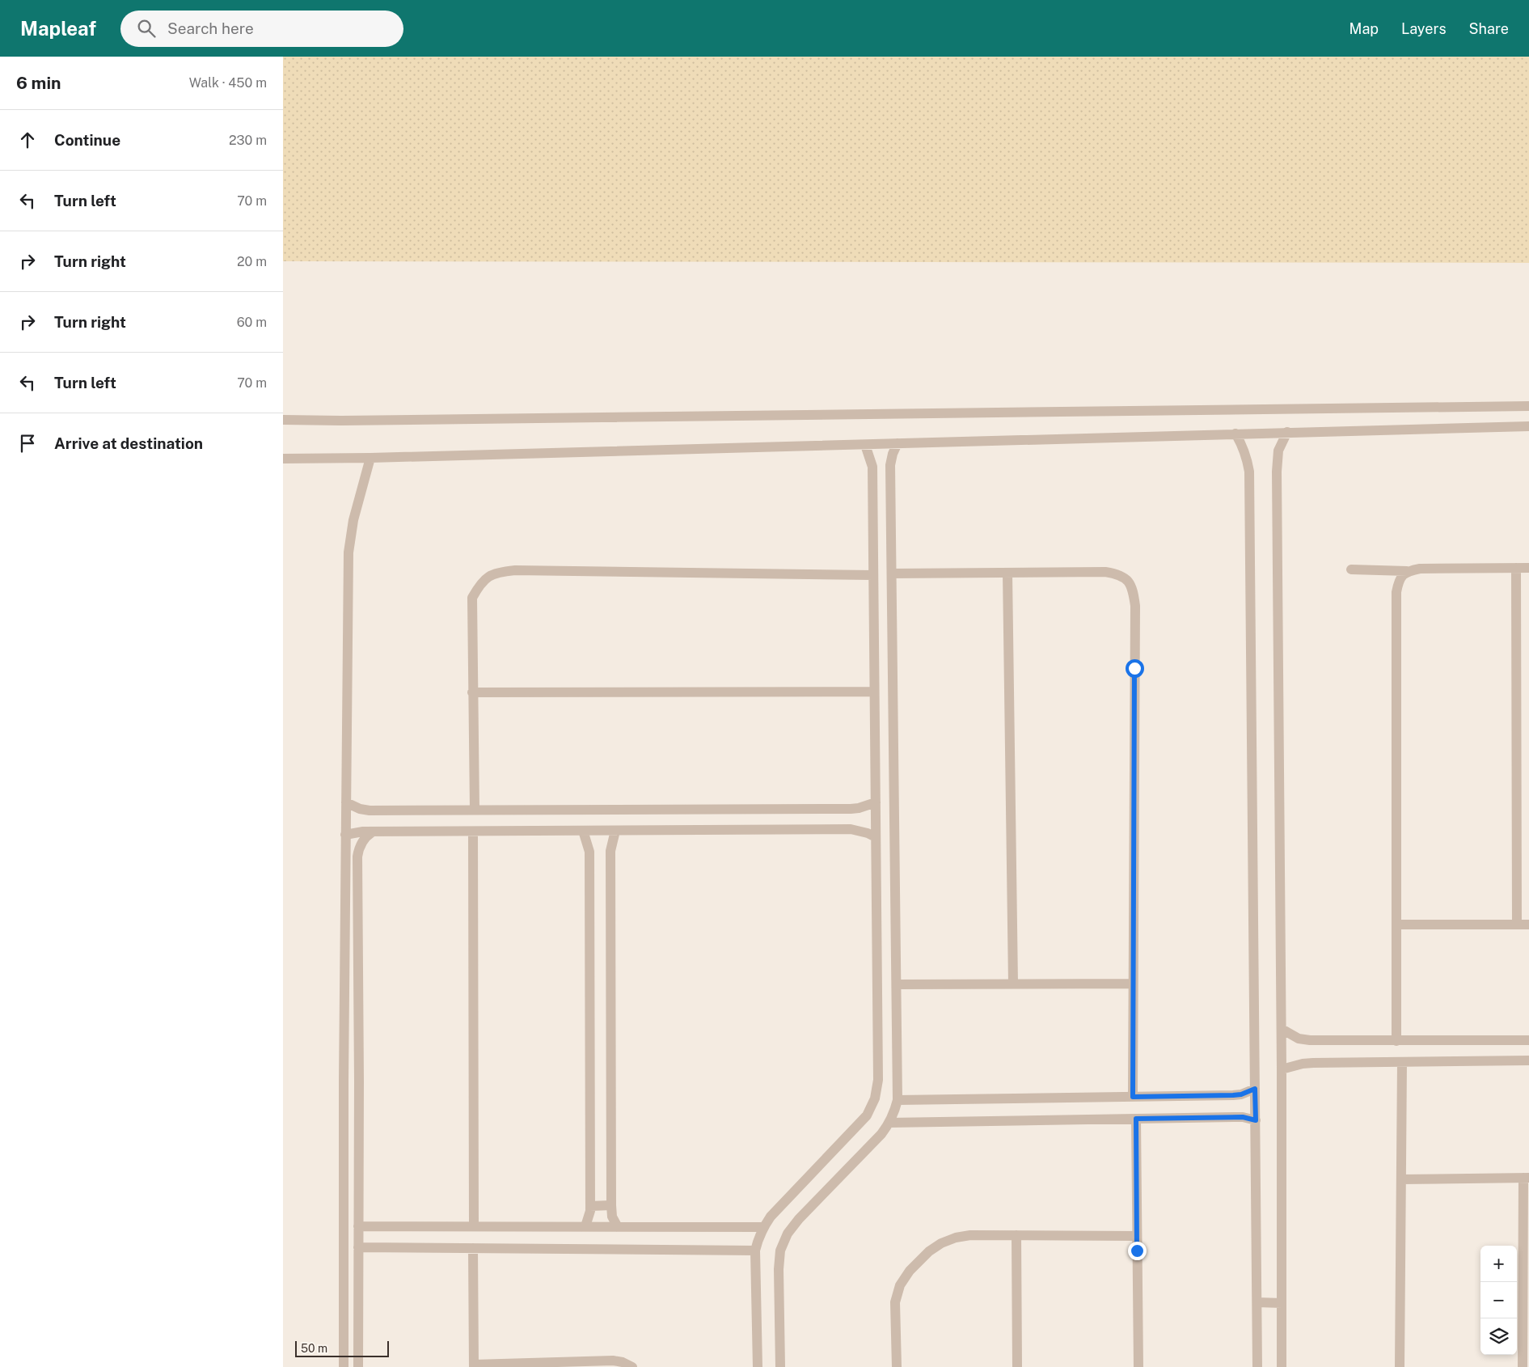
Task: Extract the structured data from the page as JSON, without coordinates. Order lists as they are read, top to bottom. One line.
{"scale_bar":"50 m","page":{"header":"Mapleaf","search":"Search here","nav":["Map","Layers","Share"],"heading":["6 min","Walk · 450 m"],"list":[["Continue","230 m"],["Turn left","70 m"],["Turn right","20 m"],["Turn right","60 m"],["Turn left","70 m"],"Arrive at destination"],"map_buttons":["+","−"],"scale":"50 m"}}
